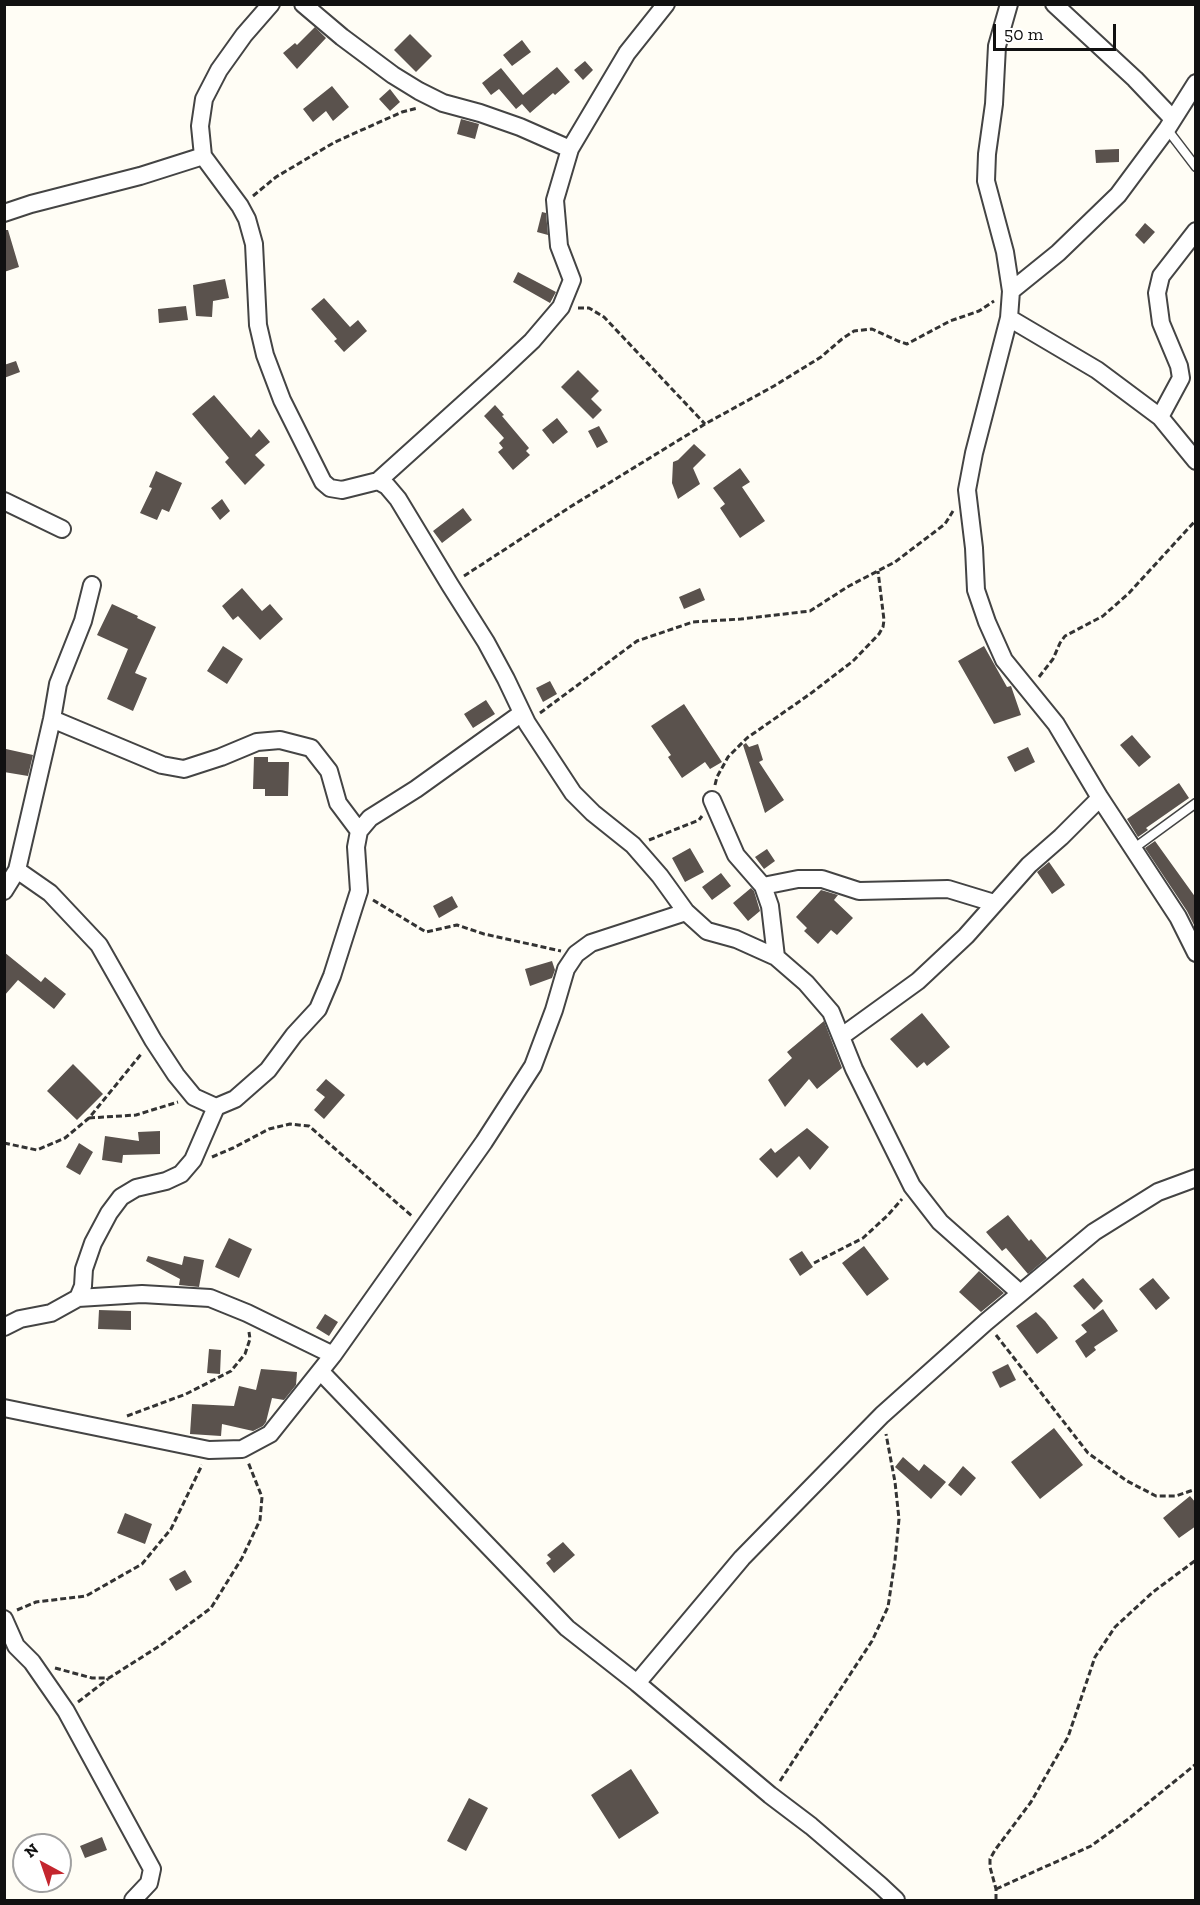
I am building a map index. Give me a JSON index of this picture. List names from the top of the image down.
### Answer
{
  "scale_bar": "50 m",
  "north": "top left"
}
